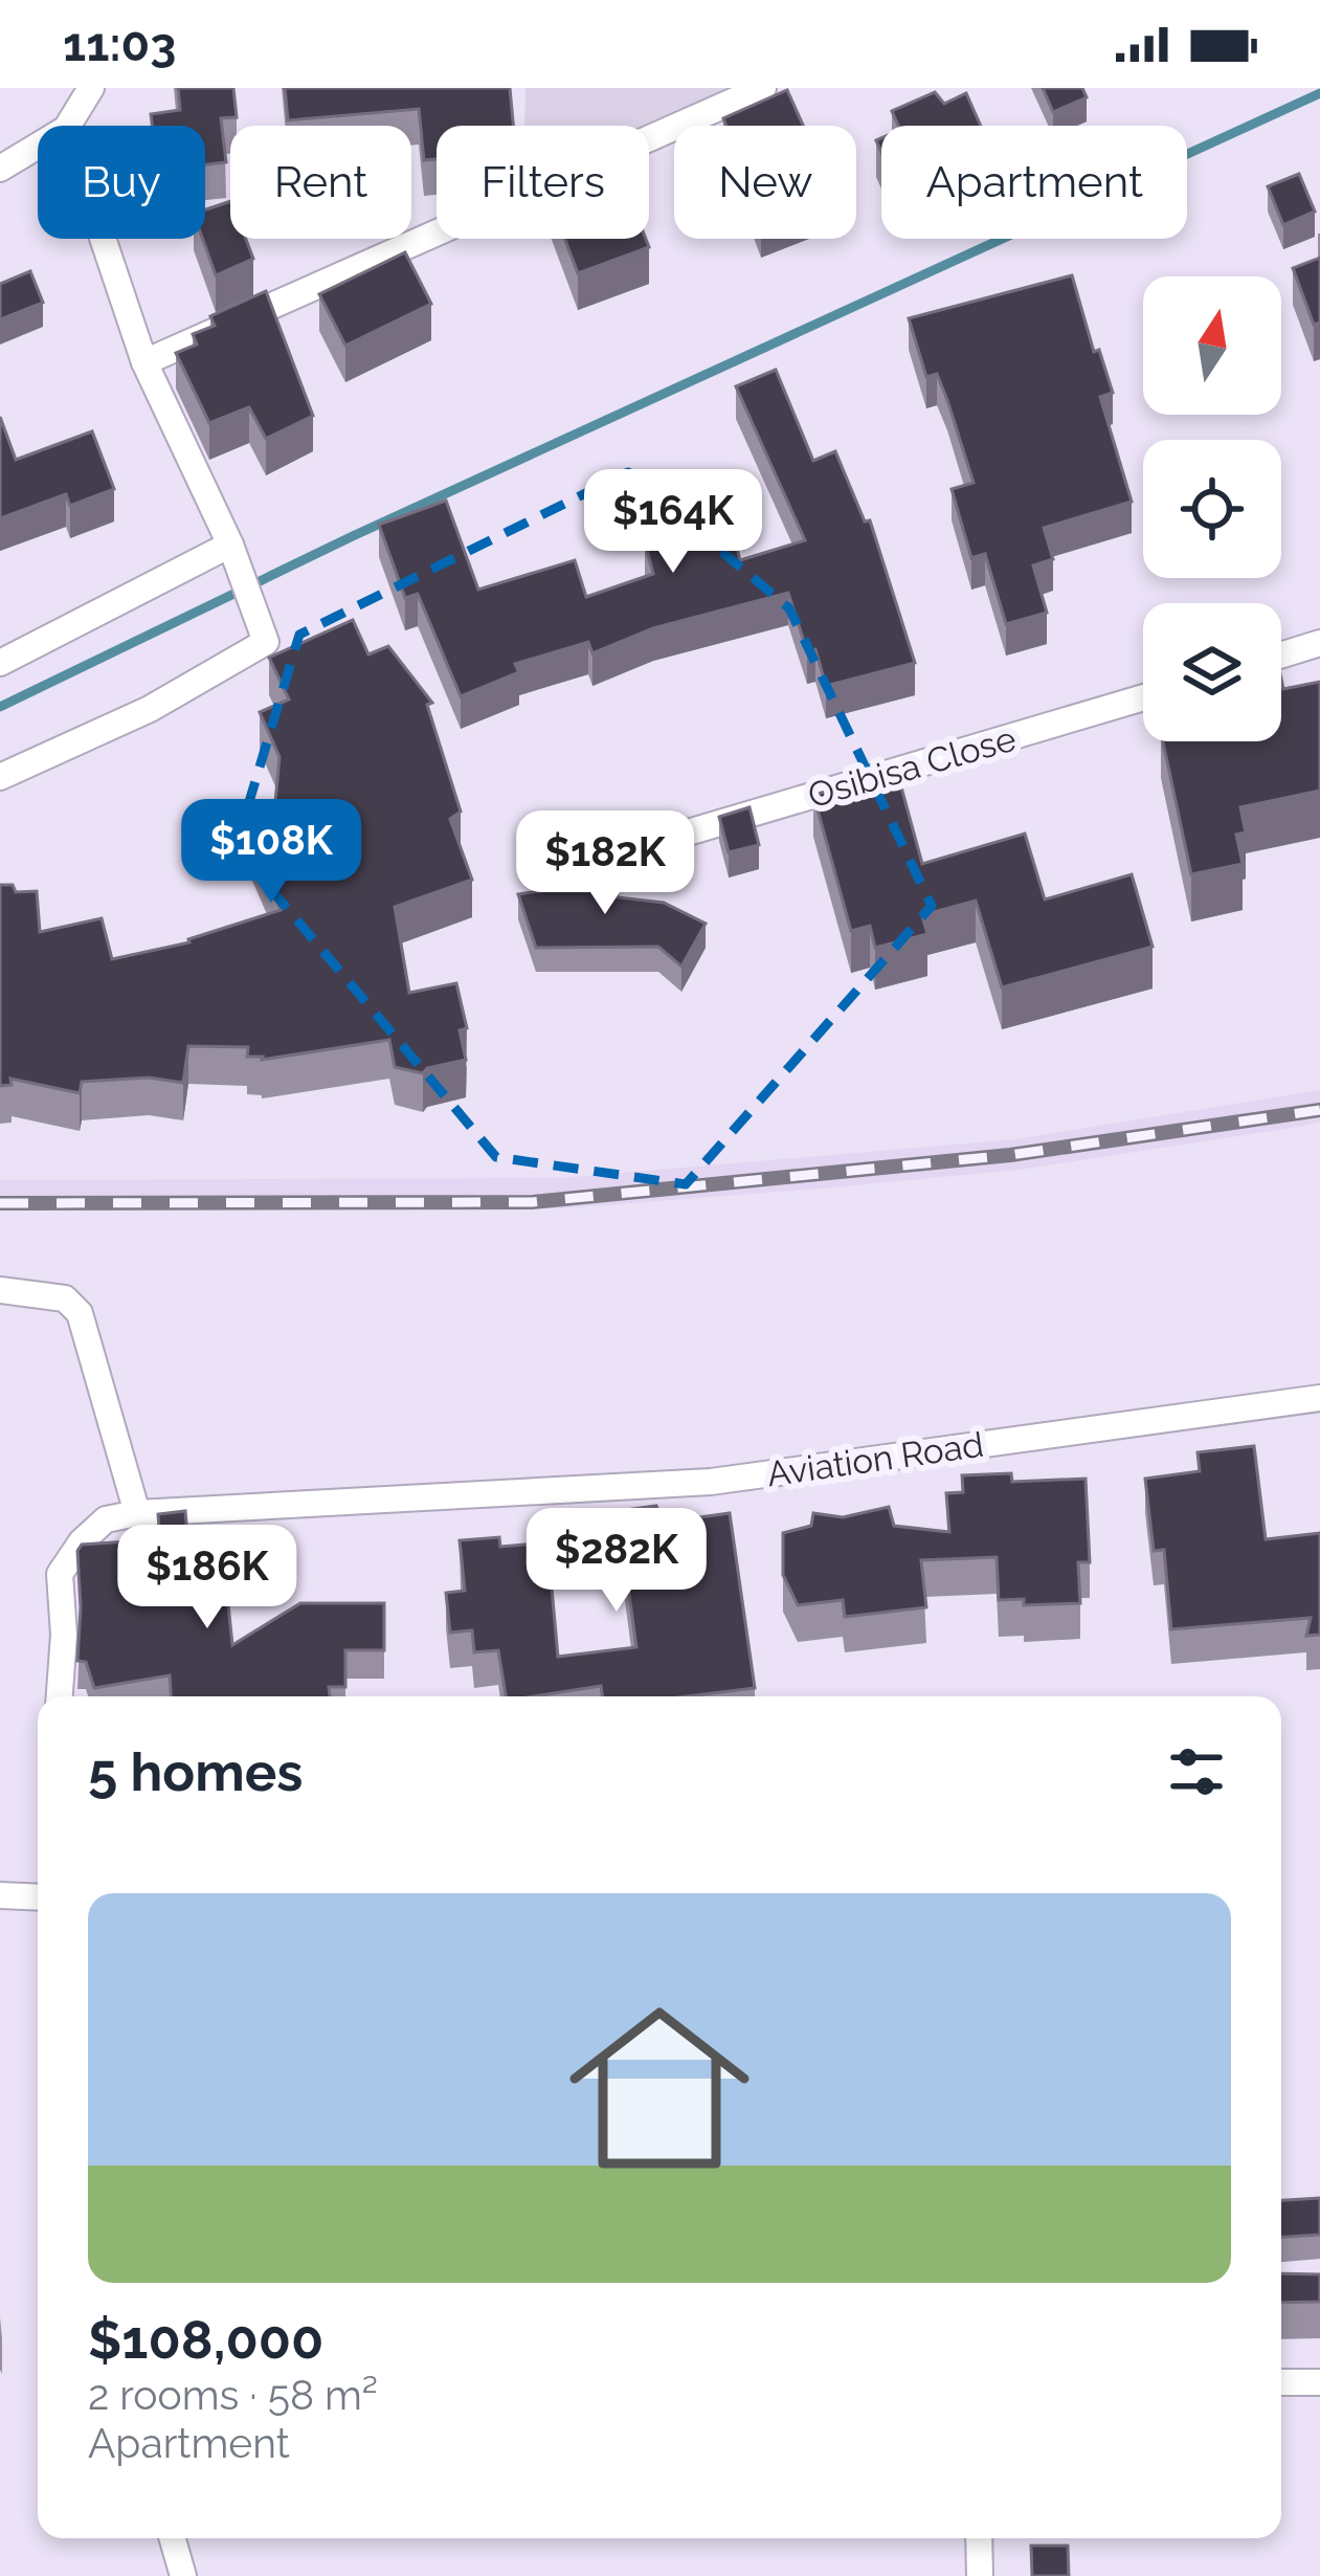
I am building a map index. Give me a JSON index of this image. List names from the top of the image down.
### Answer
{
  "streets": {
    "street": ["Osibisa Close", "Aviation Road"]
  },
  "north": "top",
  "page": {
    "status": "11:03",
    "chip": [
      "Buy",
      "Rent",
      "Filters",
      "New",
      "Apartment"
    ],
    "price": [
      "$164K",
      "$108K",
      "$182K",
      "$282K",
      "$186K"
    ],
    "heading": "5 homes",
    "list": [
      {
        "name": "$108,000",
        "note": "2 rooms · 58 m² · Apartment"
      }
    ]
  }
}
